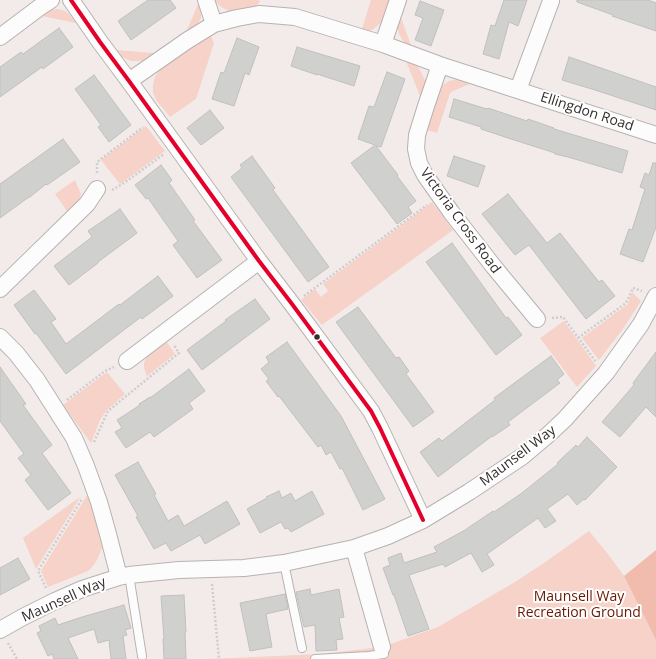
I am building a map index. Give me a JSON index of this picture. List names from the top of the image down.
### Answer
{
  "streets": {
    "street": ["Ellingdon Road", "Victoria Cross Road", "Maunsell Way"]
  },
  "crossings": [
    ["Ellingdon Road", "Victoria Cross Road"]
  ],
  "parks": ["Maunsell Way Recreation Ground"]
}
